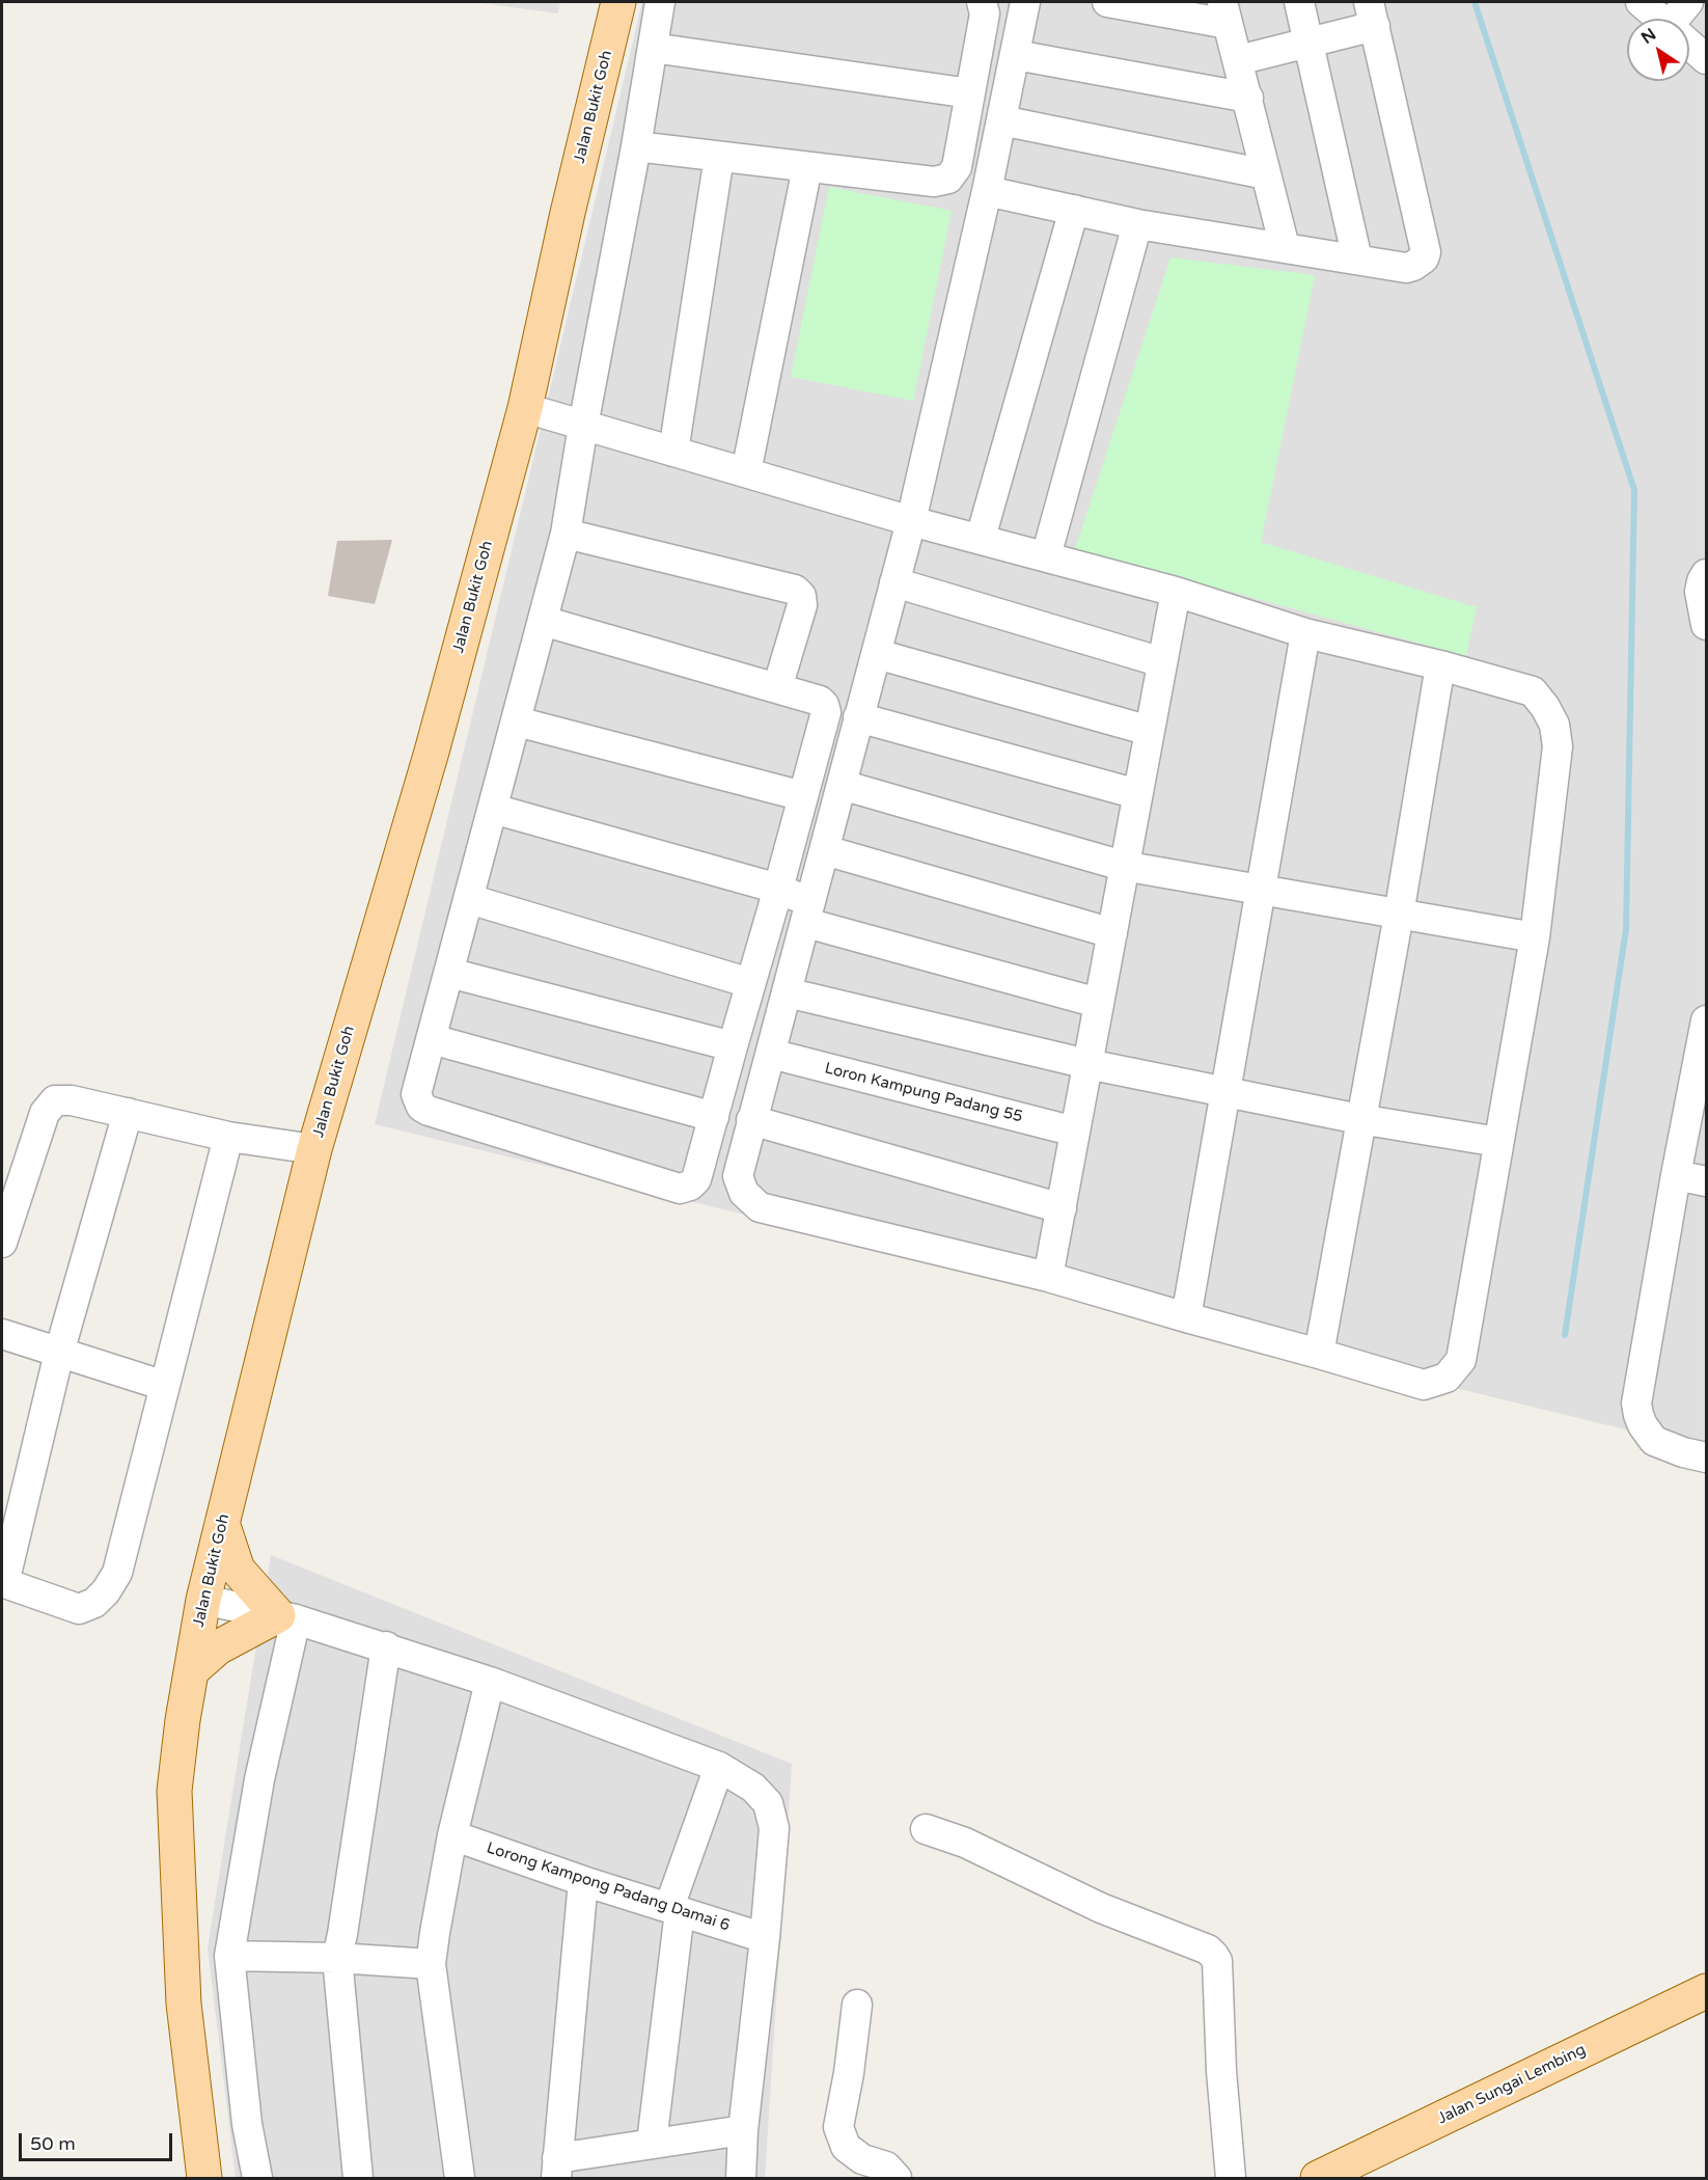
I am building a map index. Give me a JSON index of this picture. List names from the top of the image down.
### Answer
{
  "streets": {
    "main road": ["Jalan Bukit Goh", "Jalan Sungai Lembing"],
    "street": ["Loron Kampung Padang 55", "Lorong Kampong Padang Damai 6"]
  },
  "scale_bar": "50 m",
  "north": "top left"
}
